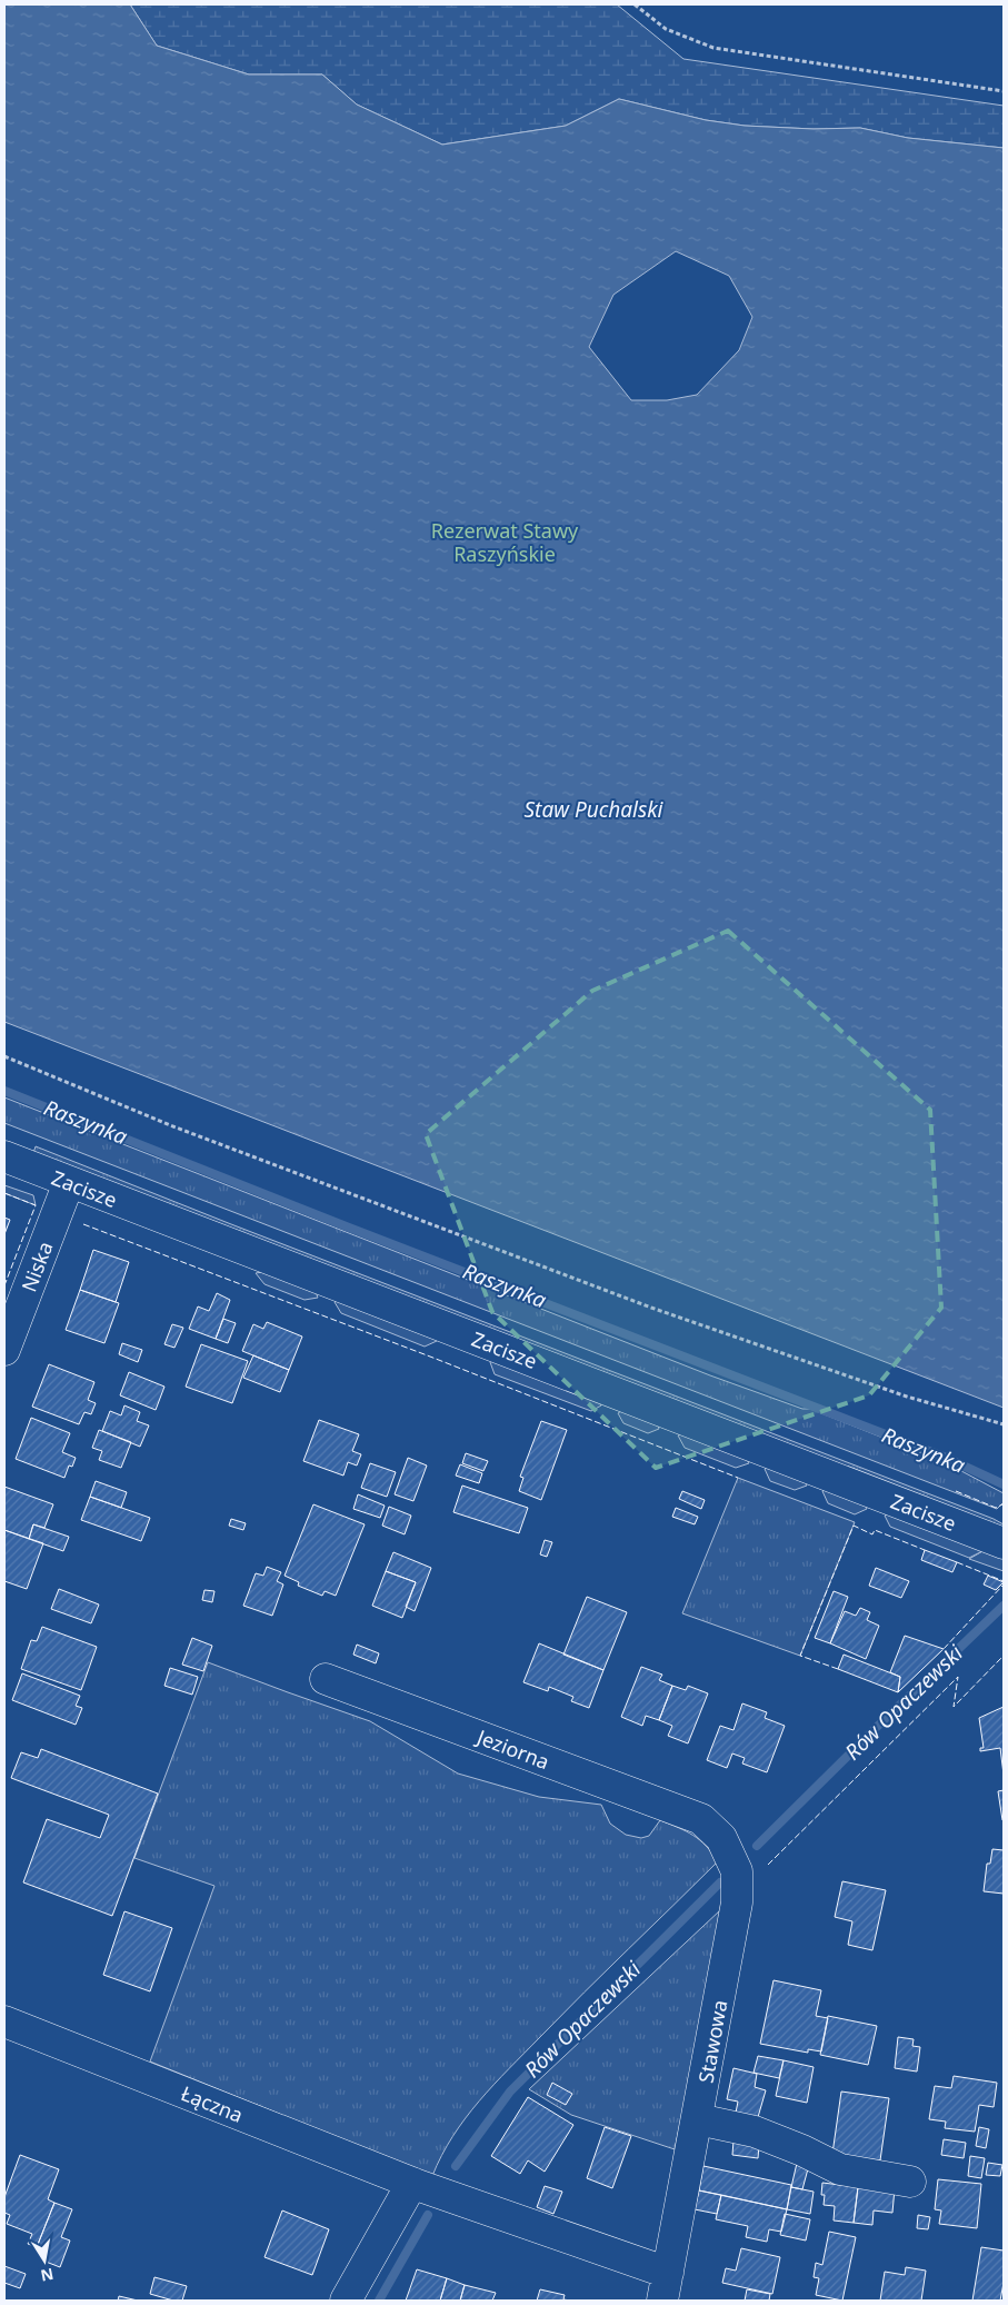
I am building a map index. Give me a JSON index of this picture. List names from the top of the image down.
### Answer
{
  "streets": {
    "street": [
      "Zacisze",
      "Niska",
      "Jeziorna",
      "Stawowa",
      "Łączna"
    ]
  },
  "crossings": [
    ["Zacisze", "Niska"],
    ["Jeziorna", "Stawowa"],
    ["Stawowa", "Łączna"]
  ],
  "water": ["Staw Puchalski", "Raszynka", "Rów Opaczewski"],
  "parks": ["Rezerwat Stawy Raszyńskie"],
  "north": "bottom"
}
